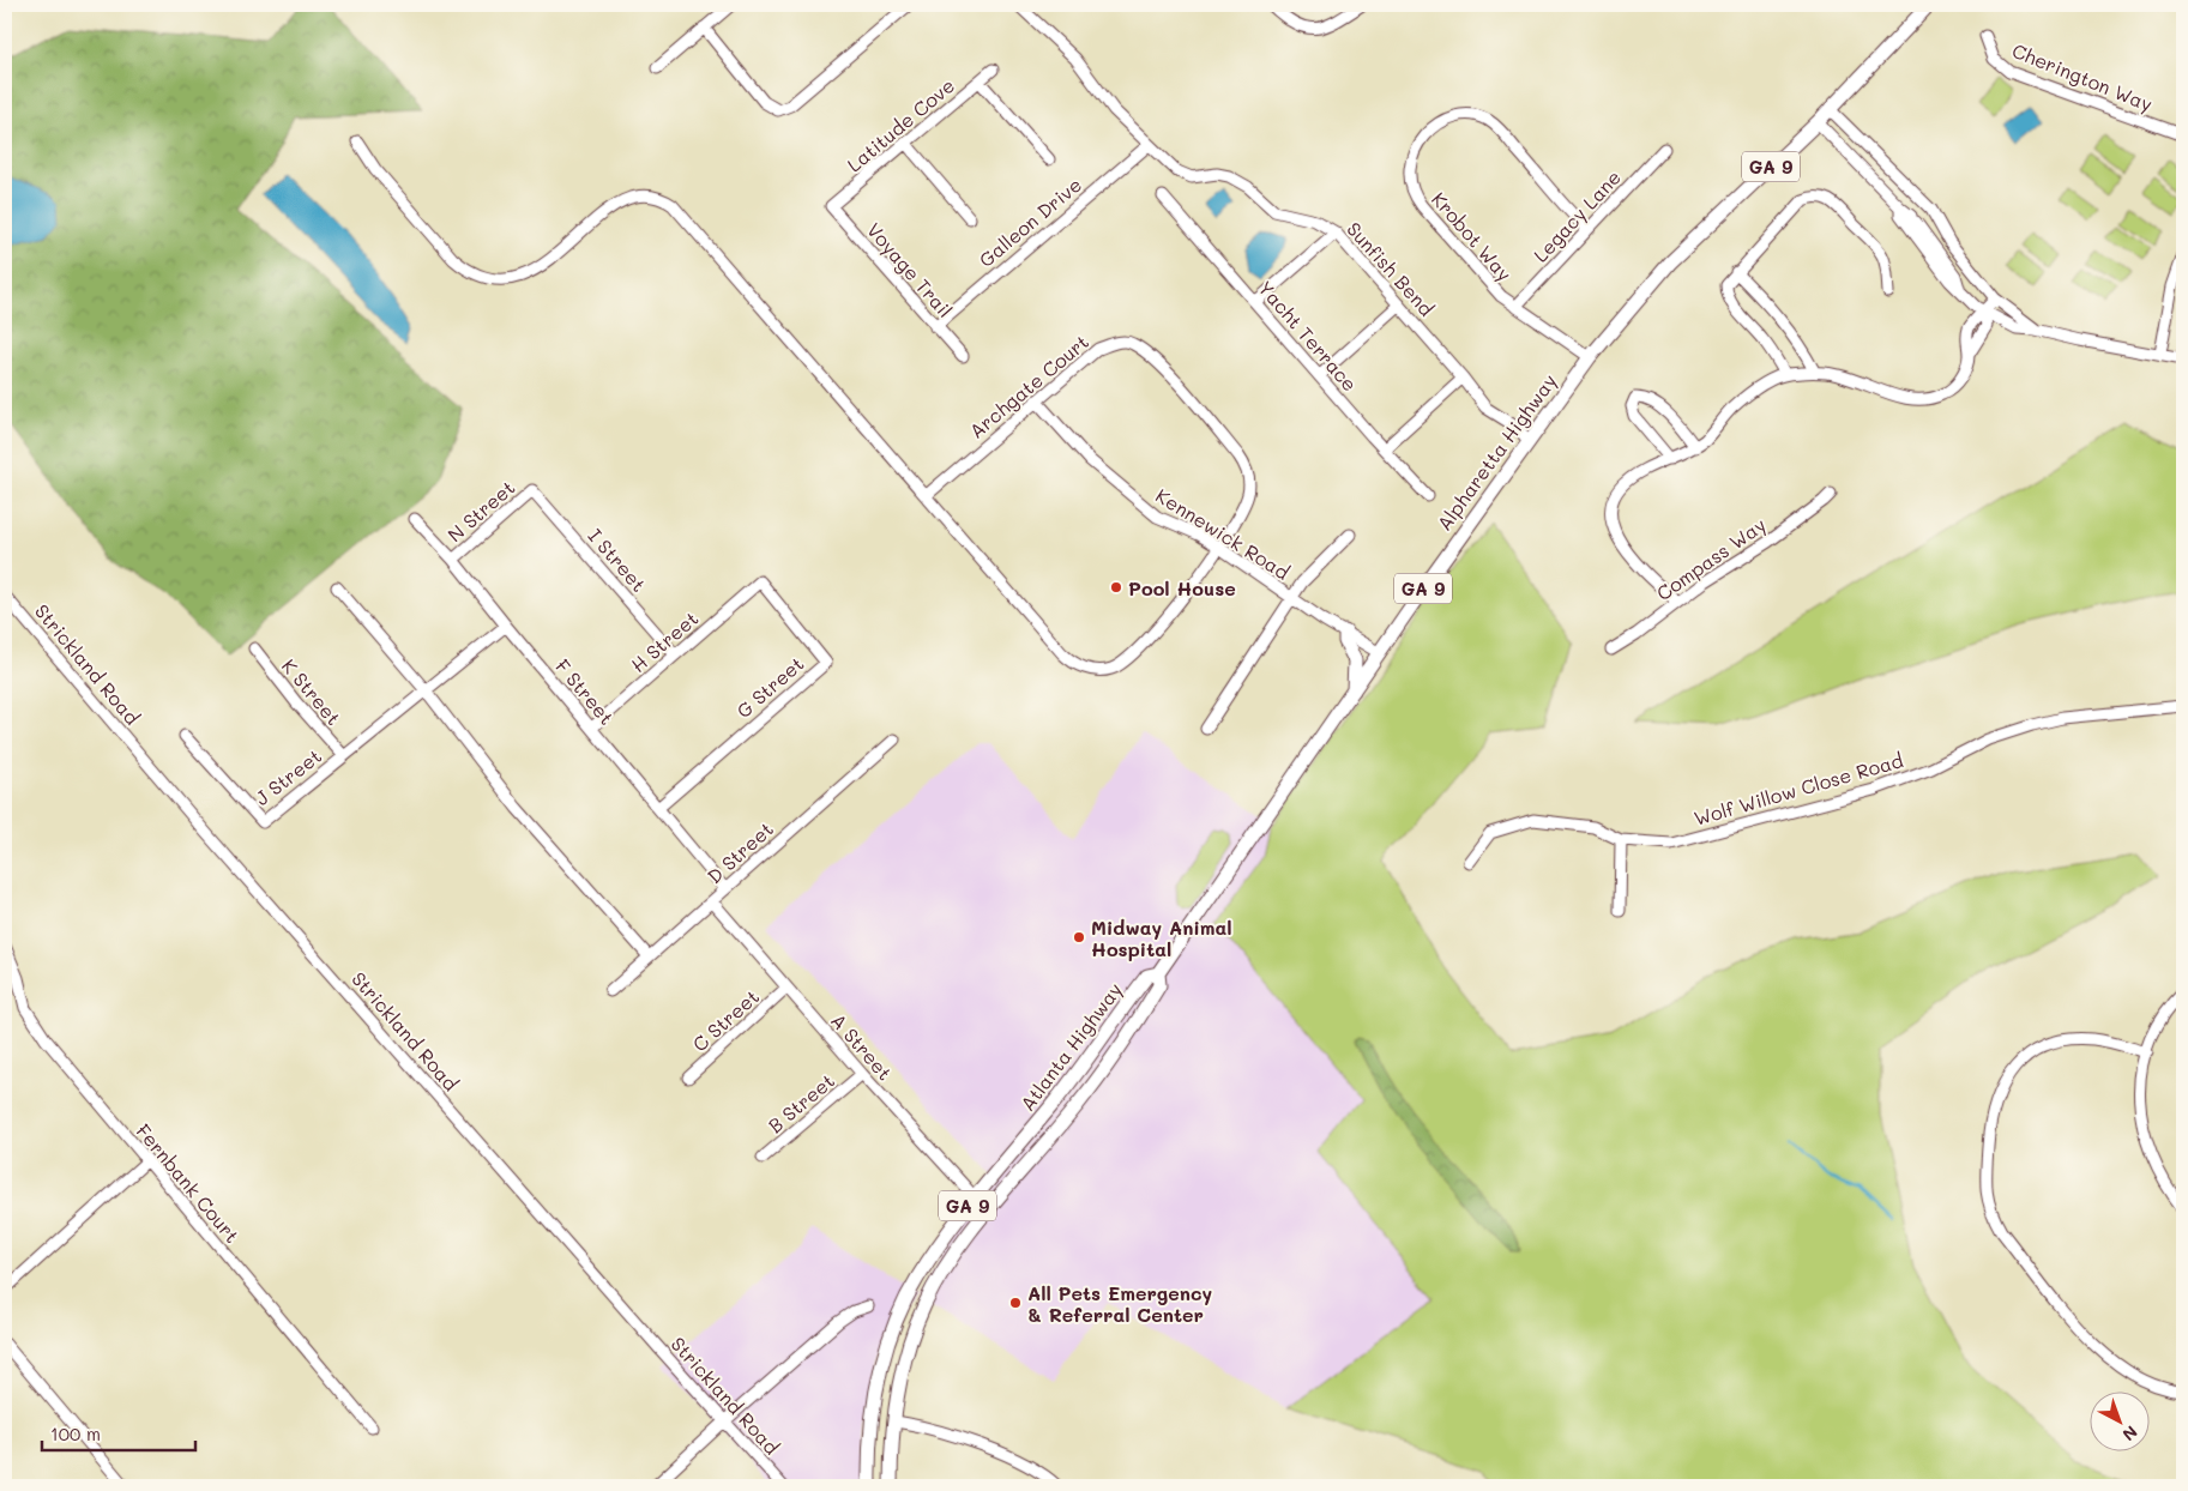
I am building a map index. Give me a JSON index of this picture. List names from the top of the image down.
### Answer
{
  "streets": {
    "main road": ["GA 9", "Alpharetta Highway", "Atlanta Highway"],
    "street": [
      "Cherington Way",
      "Latitude Cove",
      "Legacy Lane",
      "Galleon Drive",
      "Krobot Way",
      "Sunfish Bend",
      "Voyage Trail",
      "Yacht Terrace",
      "Archgate Court",
      "N Street",
      "Kennewick Road",
      "Compass Way",
      "I Street",
      "H Street",
      "Strickland Road",
      "G Street",
      "K Street",
      "F Street",
      "J Street",
      "Wolf Willow Close Road",
      "D Street",
      "C Street",
      "A Street",
      "B Street",
      "Fernbank Court"
    ]
  },
  "crossings": [
    ["Latitude Cove", "Voyage Trail"],
    ["Legacy Lane", "Krobot Way"],
    ["Galleon Drive", "Sunfish Bend"],
    ["Galleon Drive", "Voyage Trail"],
    ["Krobot Way", "Alpharetta Highway"],
    ["Sunfish Bend", "Alpharetta Highway"],
    ["Archgate Court", "Kennewick Road"],
    ["Alpharetta Highway", "Kennewick Road"],
    ["Alpharetta Highway", "Atlanta Highway"],
    ["N Street", "I Street"],
    ["N Street", "F Street"],
    ["I Street", "H Street"],
    ["H Street", "G Street"],
    ["H Street", "F Street"],
    ["G Street", "F Street"],
    ["K Street", "J Street"],
    ["F Street", "D Street"],
    ["D Street", "A Street"],
    ["C Street", "A Street"],
    ["A Street", "Atlanta Highway"],
    ["A Street", "B Street"]
  ],
  "places": ["Pool House", "Midway Animal Hospital", "All Pets Emergency & Referral Center"],
  "scale_bar": "100 m",
  "north": "bottom right"
}
